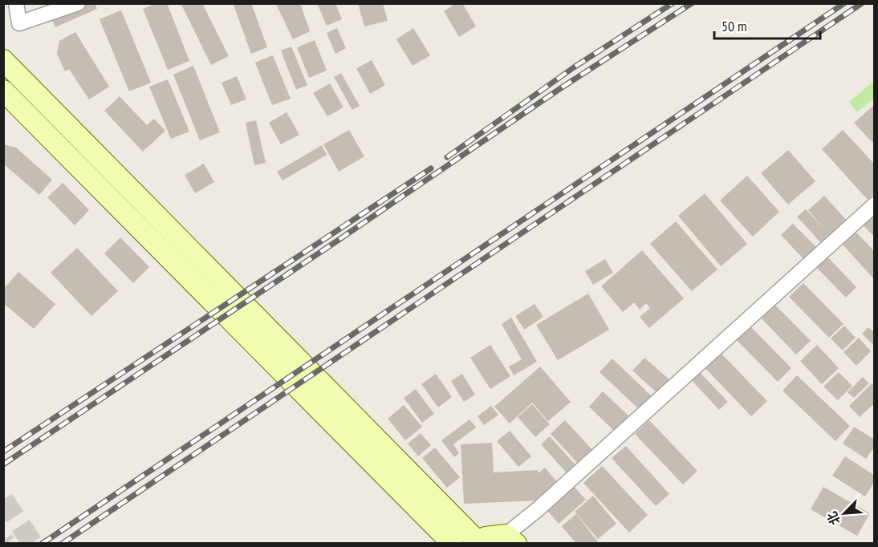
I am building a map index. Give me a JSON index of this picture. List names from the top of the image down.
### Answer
{
  "scale_bar": "50 m",
  "north": "bottom left"
}
